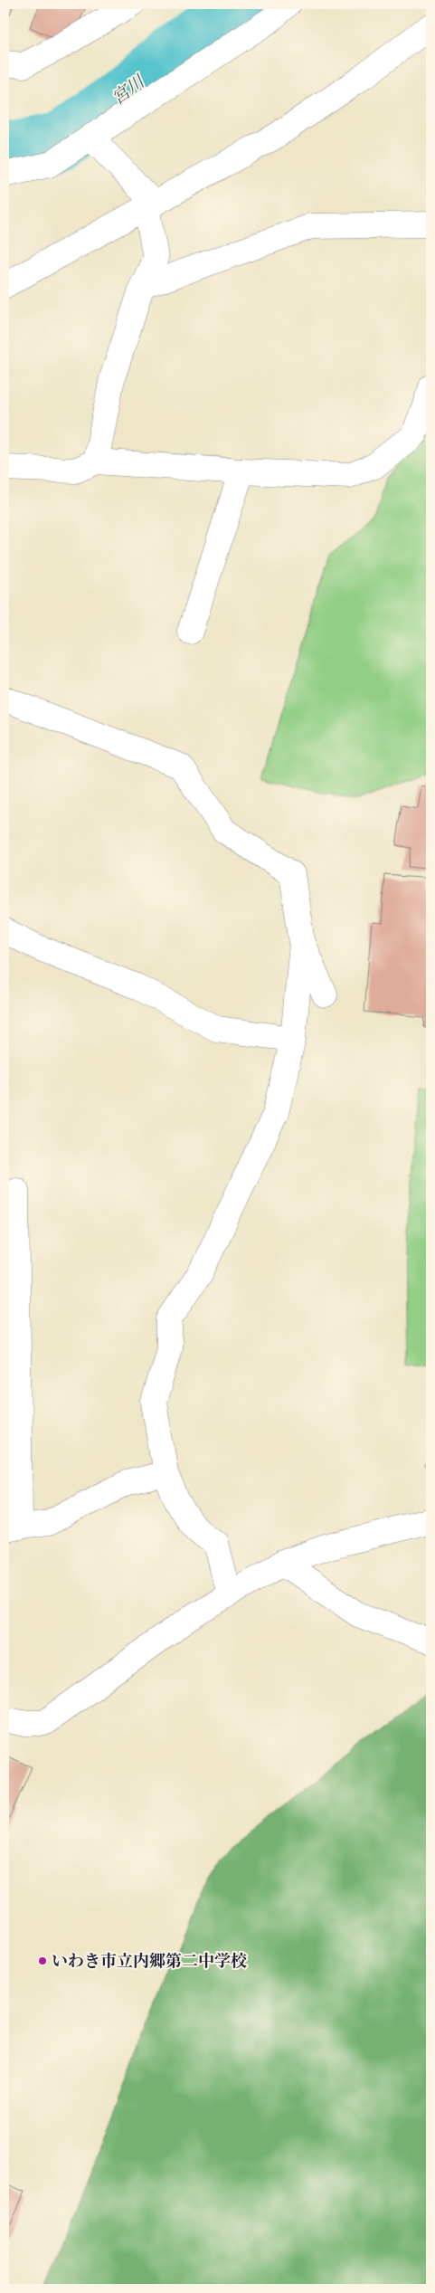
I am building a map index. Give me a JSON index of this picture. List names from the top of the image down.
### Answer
{
  "water": ["宮川"],
  "places": ["いわき市立内郷第二中学校"]
}
